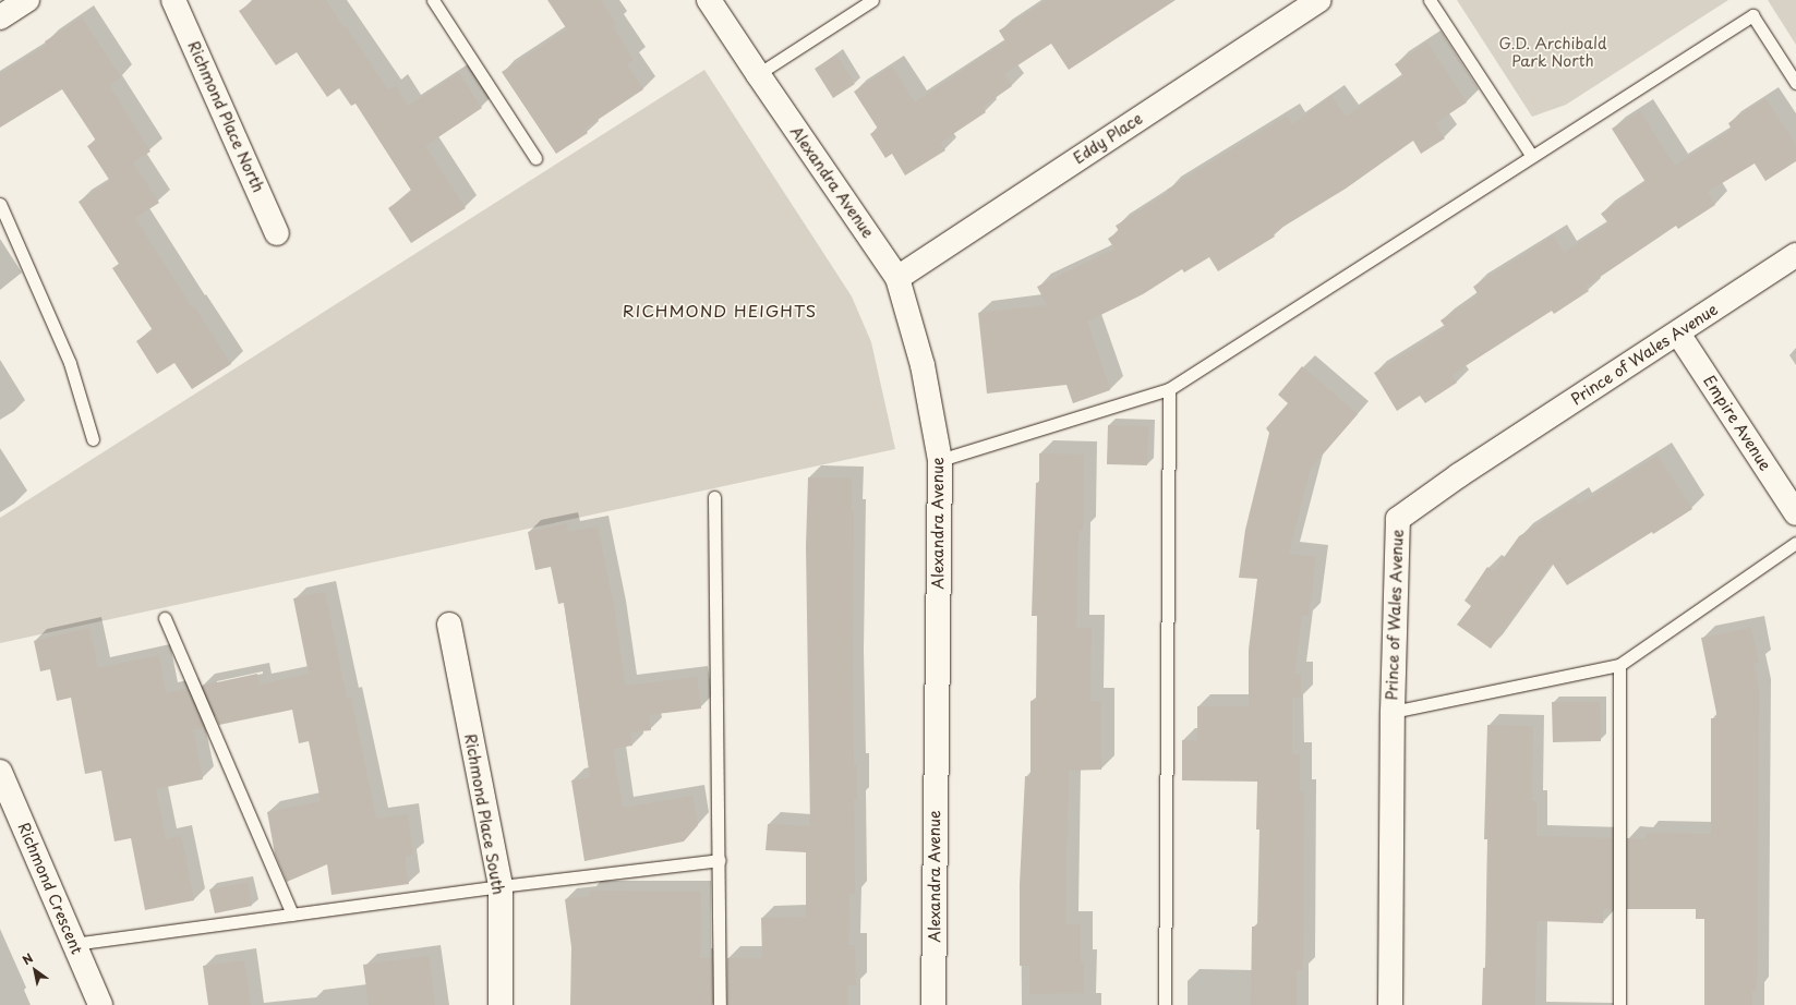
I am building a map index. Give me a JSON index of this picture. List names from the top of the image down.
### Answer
{
  "streets": {
    "street": [
      "Richmond Place North",
      "Eddy Place",
      "Alexandra Avenue",
      "Prince of Wales Avenue",
      "Empire Avenue",
      "Richmond Place South",
      "Richmond Crescent"
    ]
  },
  "crossings": [
    ["Eddy Place", "Alexandra Avenue"],
    ["Prince of Wales Avenue", "Empire Avenue"]
  ],
  "districts": ["RICHMOND HEIGHTS"],
  "parks": ["G.D. Archibald Park North"],
  "north": "top left"
}
